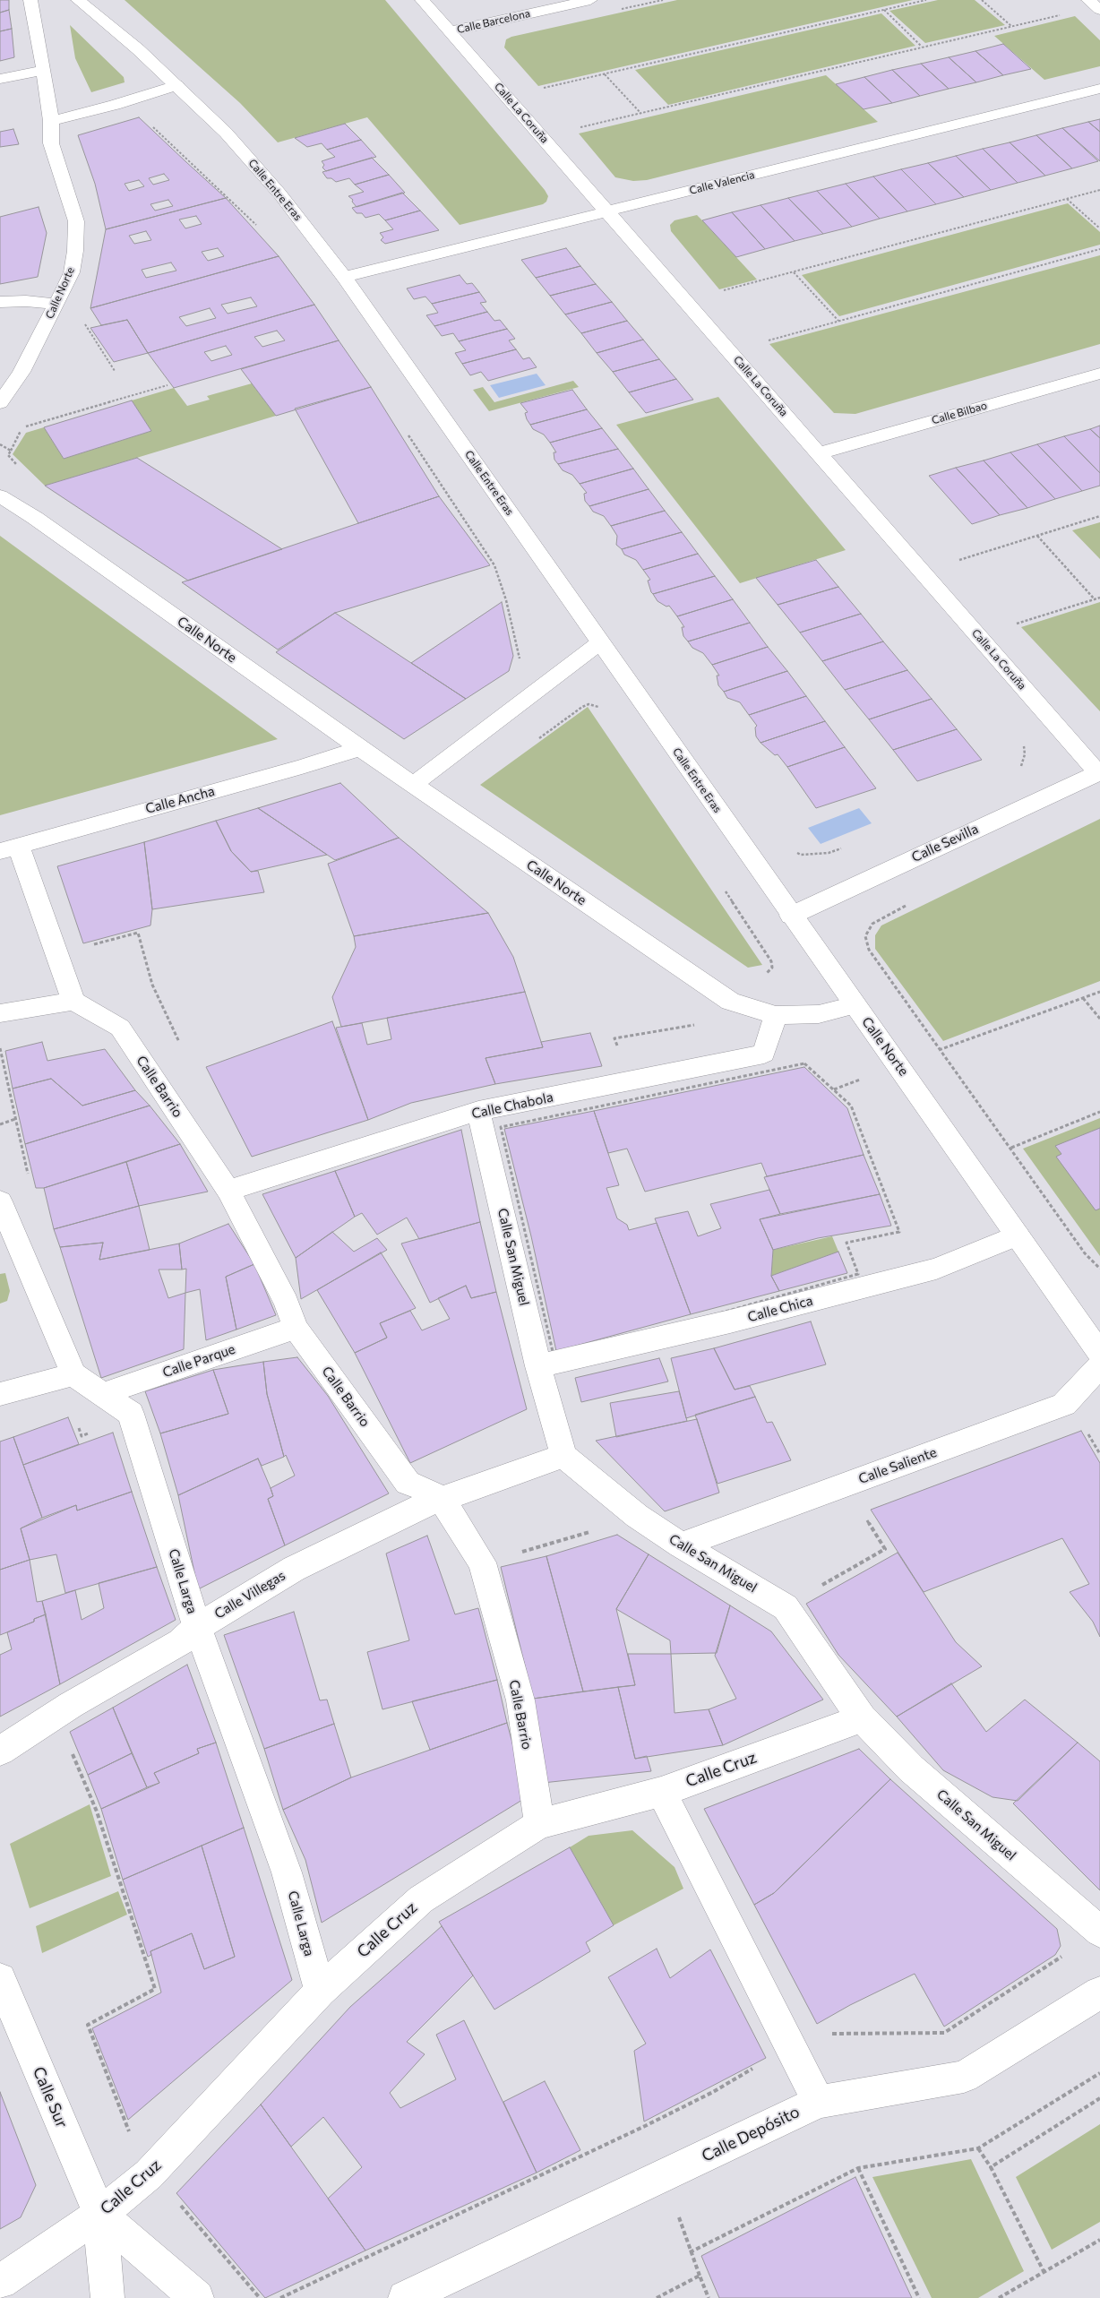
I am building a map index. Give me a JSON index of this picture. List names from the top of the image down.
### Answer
{
  "streets": {
    "street": [
      "Calle Barcelona",
      "Calle La Coruña",
      "Calle Valencia",
      "Calle Entre Eras",
      "Calle Norte",
      "Calle Bilbao",
      "Calle Ancha",
      "Calle Sevilla",
      "Calle Barrio",
      "Calle Chabola",
      "Calle San Miguel",
      "Calle Chica",
      "Calle Parque",
      "Calle Saliente",
      "Calle Larga",
      "Calle Villegas",
      "Calle Cruz",
      "Calle Sur",
      "Calle Depósito"
    ]
  },
  "crossings": [
    ["Calle Barcelona", "Calle La Coruña"],
    ["Calle La Coruña", "Calle Valencia"],
    ["Calle La Coruña", "Calle Bilbao"],
    ["Calle La Coruña", "Calle Sevilla"],
    ["Calle Valencia", "Calle Entre Eras"],
    ["Calle Entre Eras", "Calle Norte"],
    ["Calle Entre Eras", "Calle Sevilla"],
    ["Calle Norte", "Calle Ancha"],
    ["Calle Norte", "Calle Chabola"],
    ["Calle Norte", "Calle Chica"],
    ["Calle Barrio", "Calle Chabola"],
    ["Calle Barrio", "Calle Parque"],
    ["Calle Barrio", "Calle Villegas"],
    ["Calle Barrio", "Calle Cruz"],
    ["Calle Chabola", "Calle San Miguel"],
    ["Calle San Miguel", "Calle Chica"],
    ["Calle San Miguel", "Calle Saliente"],
    ["Calle San Miguel", "Calle Villegas"],
    ["Calle San Miguel", "Calle Cruz"],
    ["Calle Parque", "Calle Larga"],
    ["Calle Larga", "Calle Villegas"],
    ["Calle Larga", "Calle Cruz"],
    ["Calle Cruz", "Calle Sur"]
  ]
}
